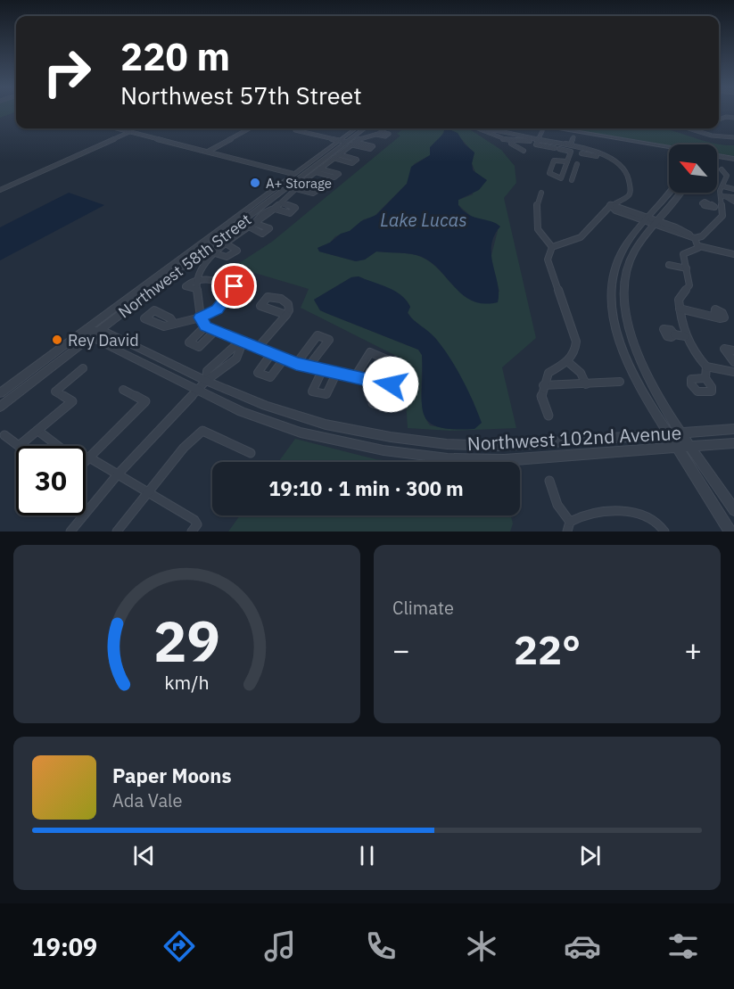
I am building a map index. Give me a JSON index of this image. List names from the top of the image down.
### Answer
{
  "streets": {
    "street": ["Northwest 58th Street", "Northwest 102nd Avenue"]
  },
  "crossings": [
    ["Northwest 58th Street", "Northwest 102nd Avenue"]
  ],
  "water": ["Lake Lucas"],
  "places": ["A+ Storage", "Rey David"],
  "north": "top left",
  "page": {
    "turn": ["220 m", "Northwest 57th Street"],
    "limit": "30",
    "trip": "19:10 · 1 min · 300 m",
    "tile": "Climate",
    "heat": ["−", "22°", "+"],
    "song": ["Paper Moons", "Ada Vale"],
    "tabs": "19:09",
    "gauge": ["29", "km/h"]
  }
}
